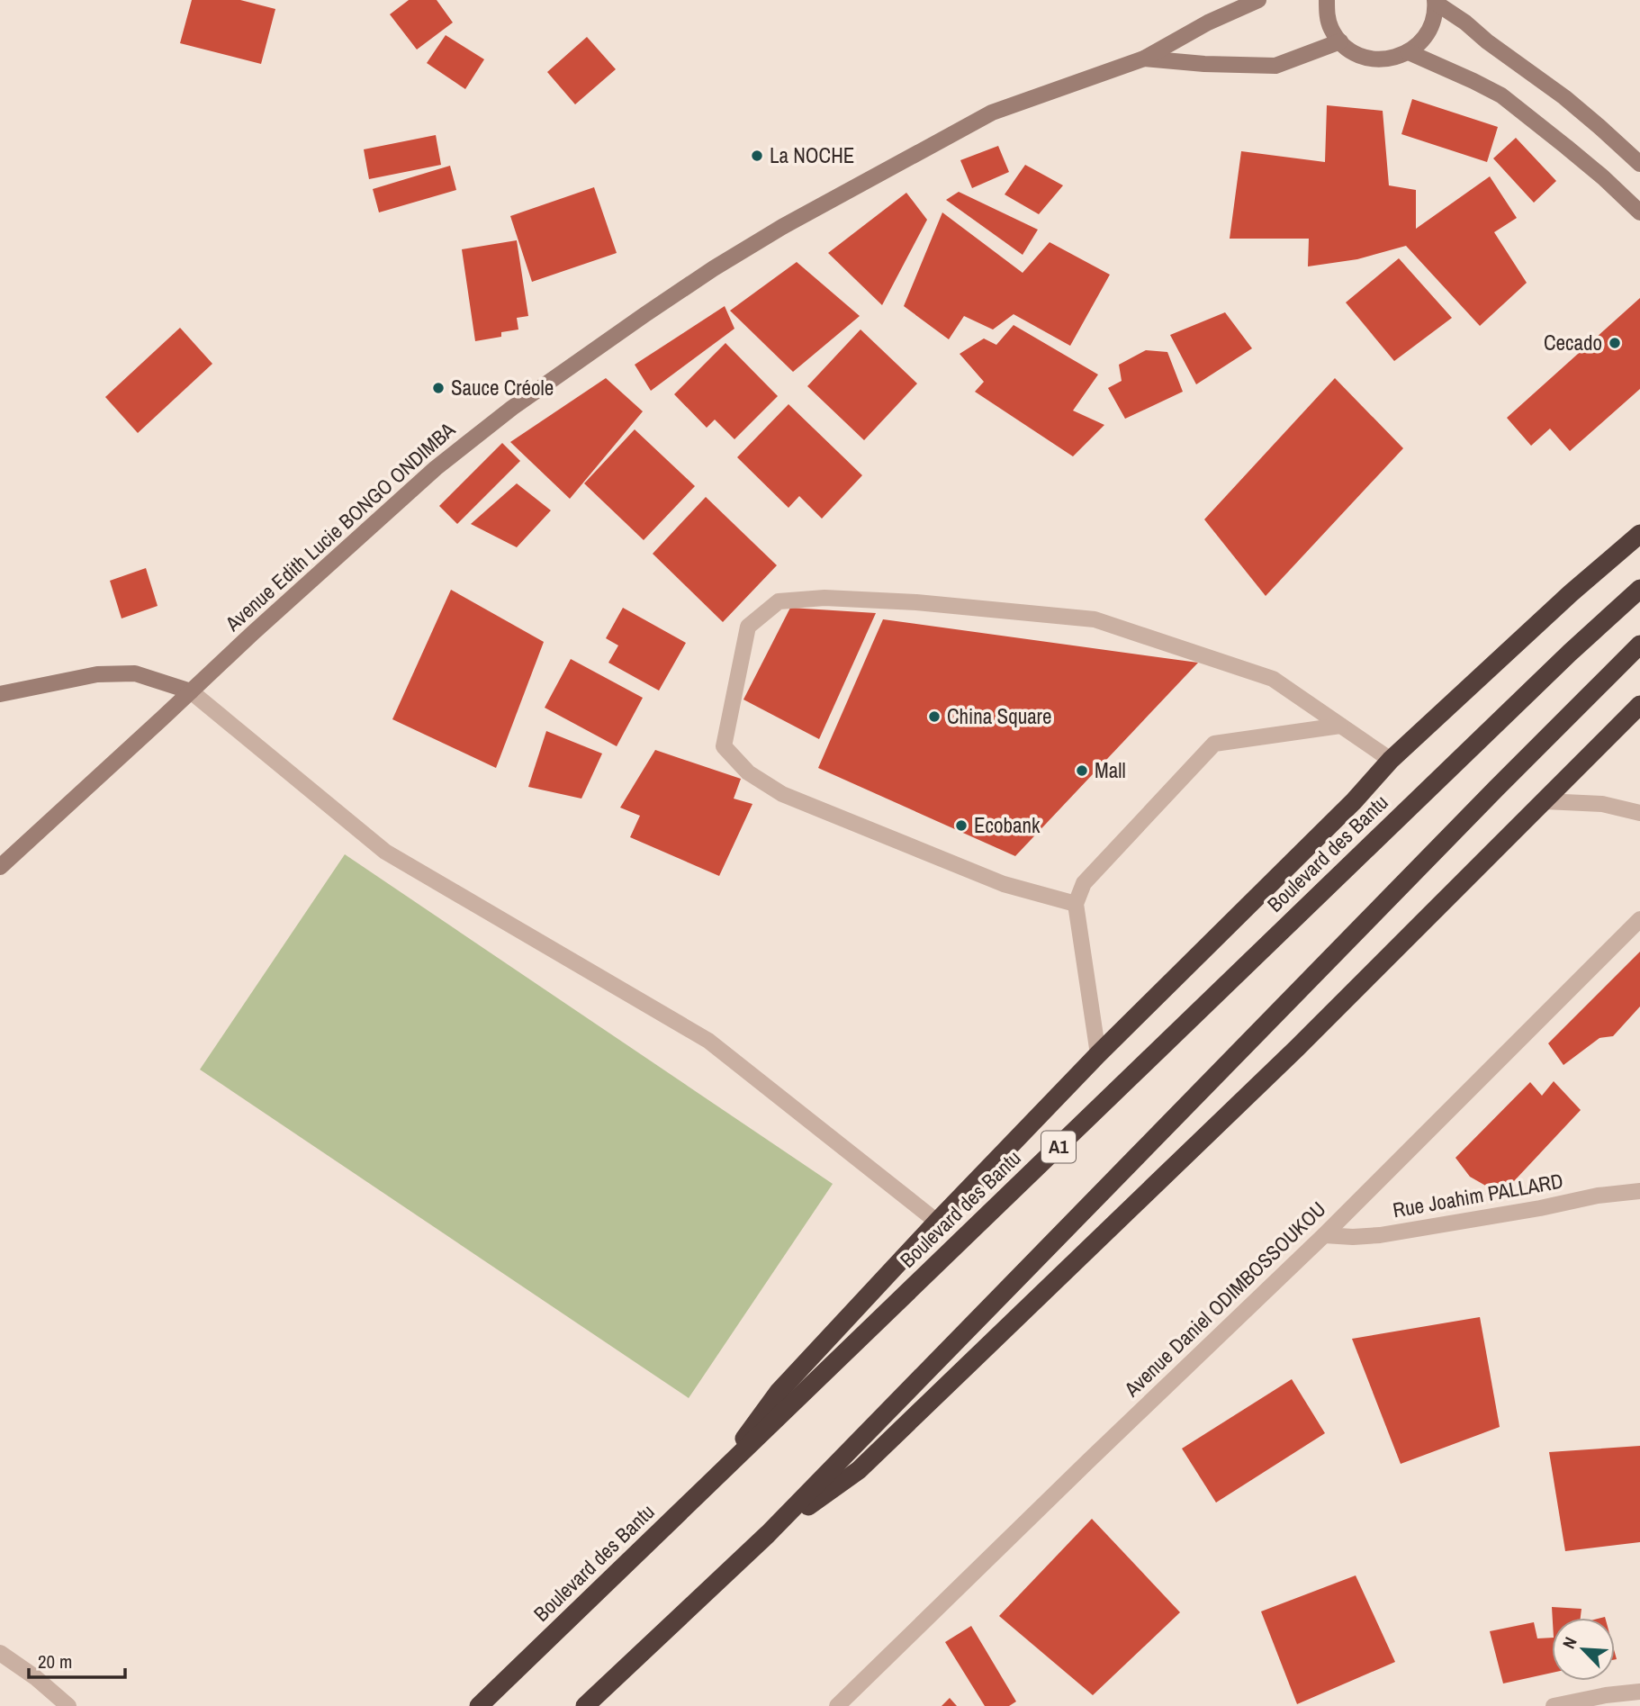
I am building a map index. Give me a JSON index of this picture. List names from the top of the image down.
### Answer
{
  "streets": {
    "highway": ["Boulevard des Bantu", "A1"],
    "main road": ["Avenue Edith Lucie BONGO ONDIMBA"],
    "street": ["Rue Joahim PALLARD", "Avenue Daniel ODIMBOSSOUKOU"]
  },
  "crossings": [
    ["Rue Joahim PALLARD", "Avenue Daniel ODIMBOSSOUKOU"]
  ],
  "places": [
    "La NOCHE",
    "Cecado",
    "Sauce Créole",
    "China Square",
    "Mall",
    "Ecobank"
  ],
  "scale_bar": "20 m",
  "north": "top left"
}
